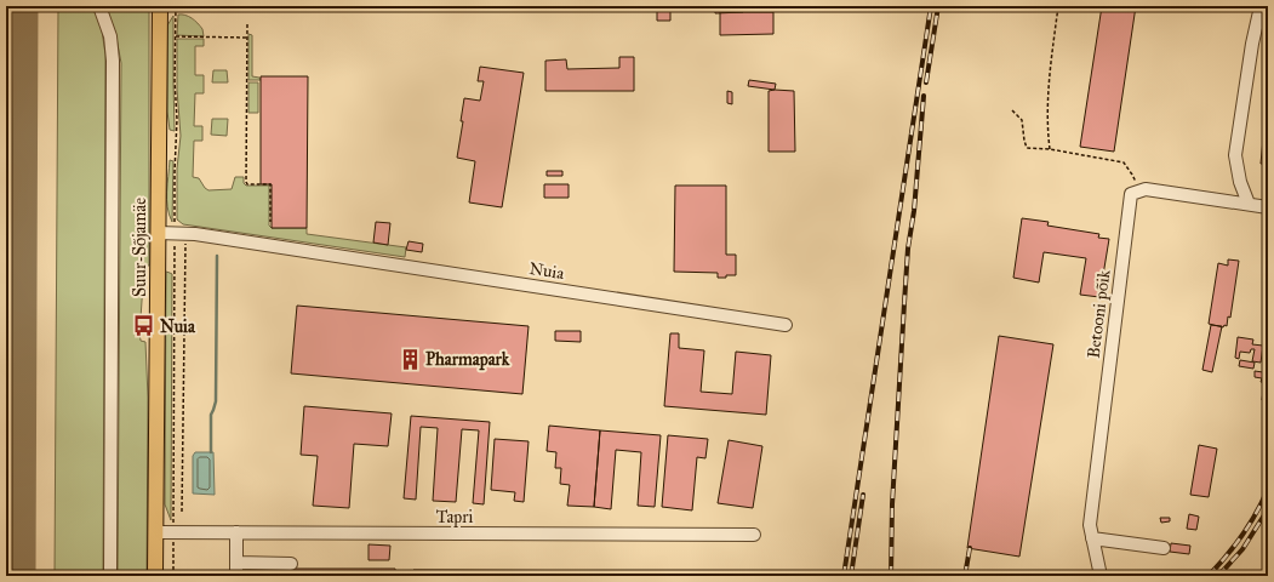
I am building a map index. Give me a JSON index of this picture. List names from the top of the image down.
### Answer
{
  "streets": {
    "main road": ["Suur-Sõjamäe"],
    "street": ["Nuia", "Betooni põik", "Tapri"]
  },
  "crossings": [
    ["Suur-Sõjamäe", "Nuia"],
    ["Suur-Sõjamäe", "Tapri"]
  ],
  "places": {
    "bus stop": ["Nuia"],
    "building": ["Pharmapark"]
  }
}
